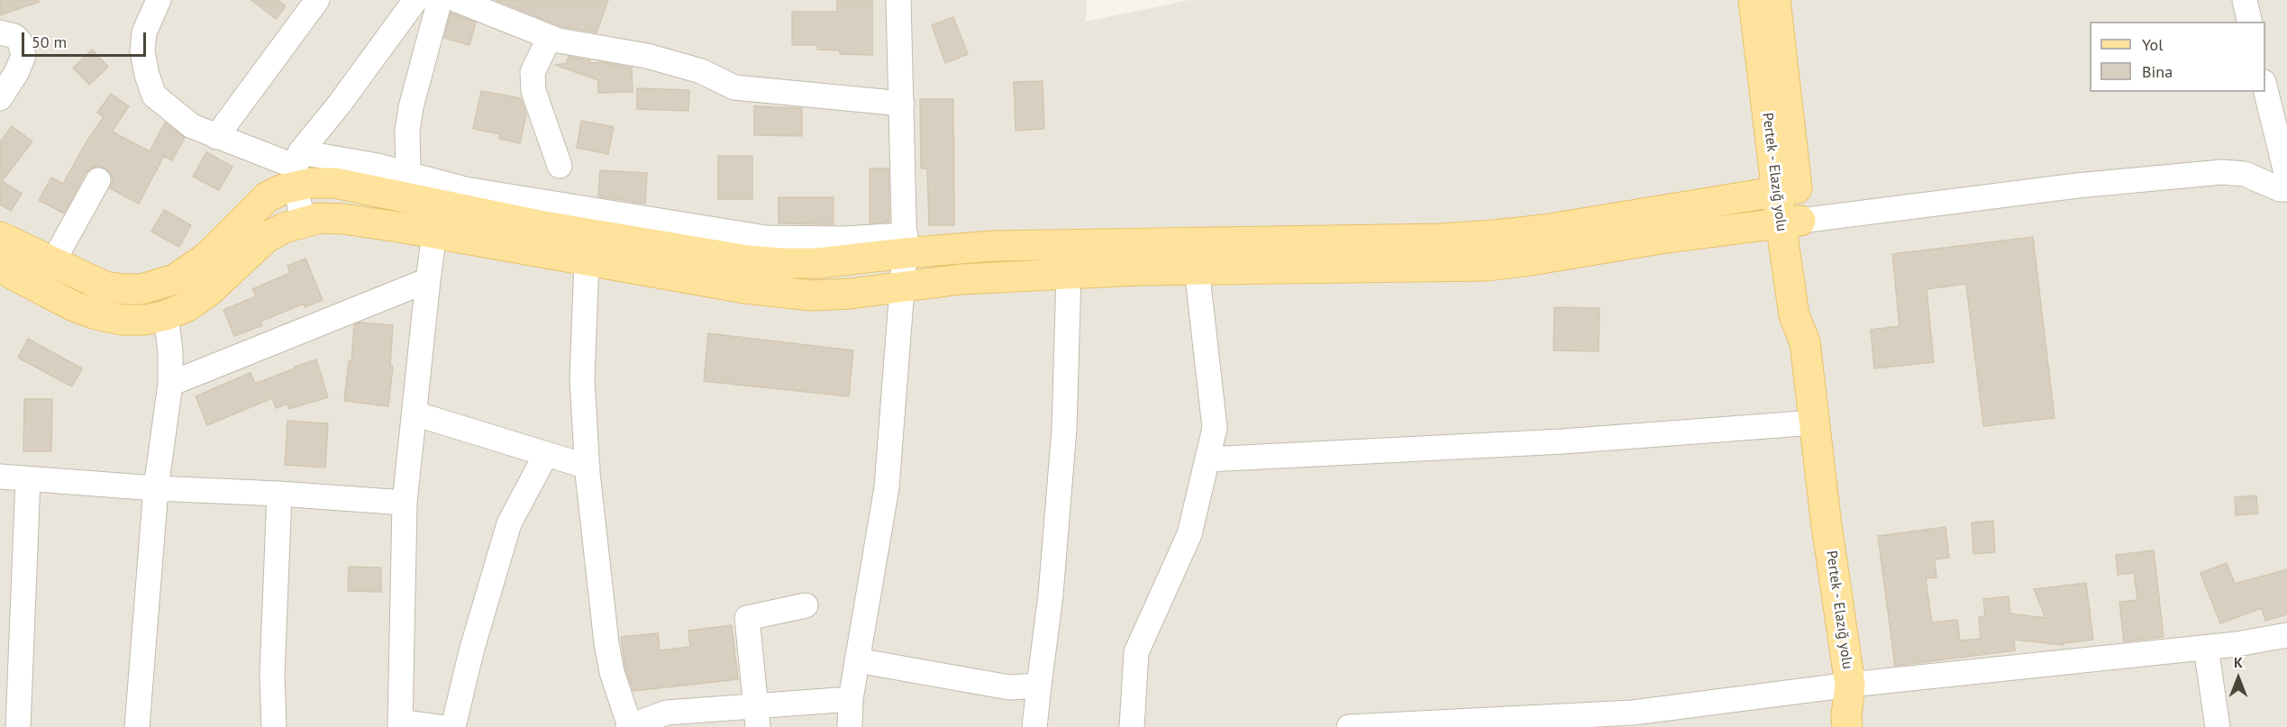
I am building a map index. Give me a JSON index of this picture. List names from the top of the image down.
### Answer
{
  "streets": {
    "main road": ["Pertek - Elazığ yolu"]
  },
  "legend": ["Yol", "Bina"],
  "scale_bar": "50 m",
  "north": "top"
}
